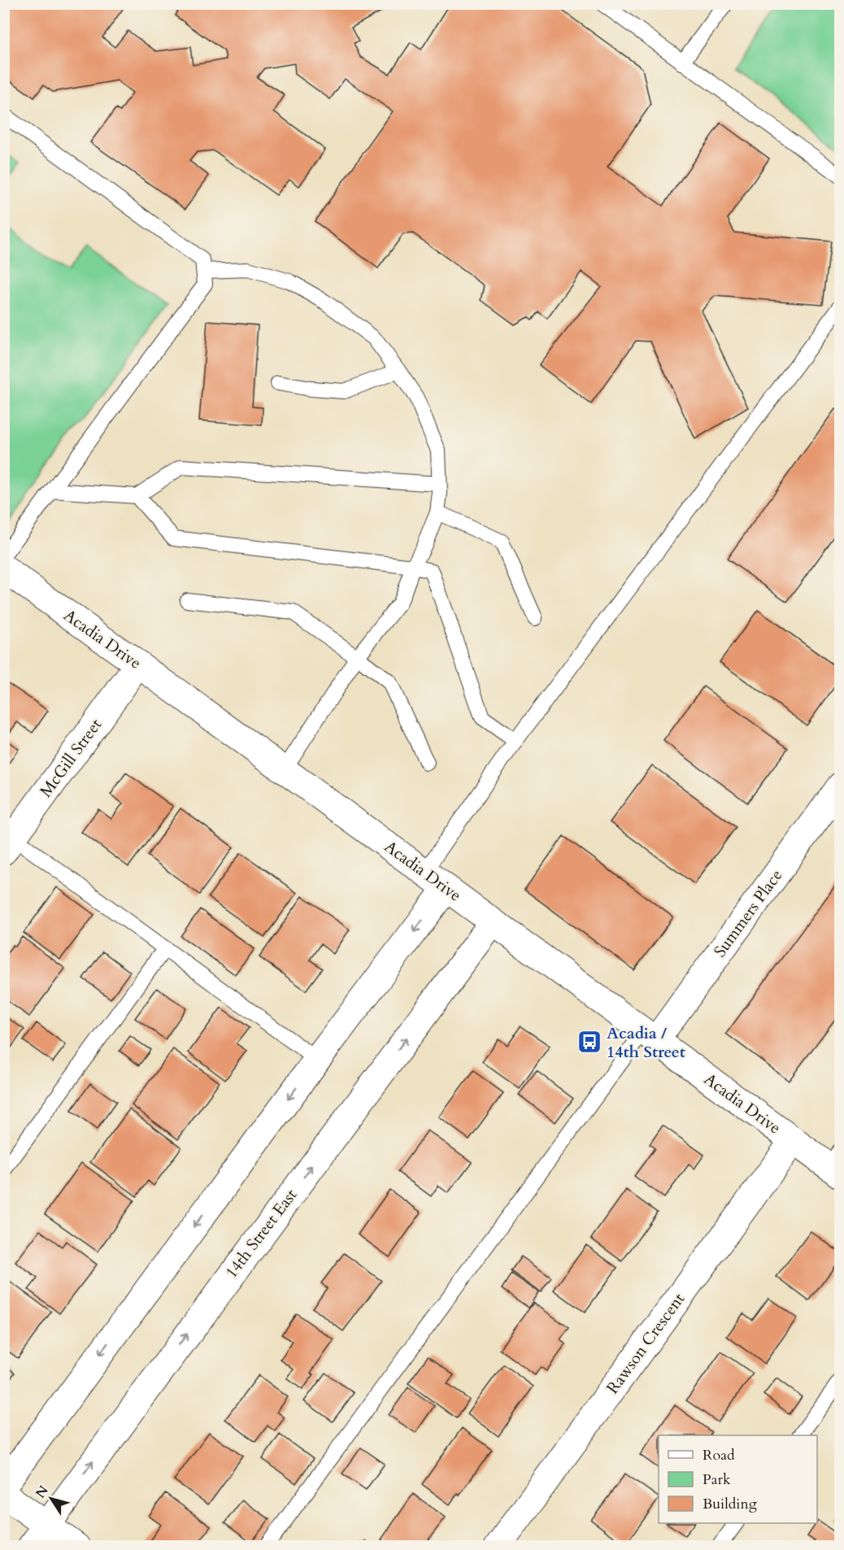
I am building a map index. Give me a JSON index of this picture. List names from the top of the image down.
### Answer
{
  "streets": {
    "street": [
      "Acadia Drive",
      "McGill Street",
      "Summers Place",
      "14th Street East",
      "Rawson Crescent"
    ]
  },
  "crossings": [
    ["Acadia Drive", "McGill Street"],
    ["Acadia Drive", "Summers Place"],
    ["Acadia Drive", "14th Street East"],
    ["Acadia Drive", "Rawson Crescent"]
  ],
  "places": {
    "bus stop": ["Acadia / 14th Street"]
  },
  "legend": ["Road", "Park", "Building"],
  "north": "top left"
}
